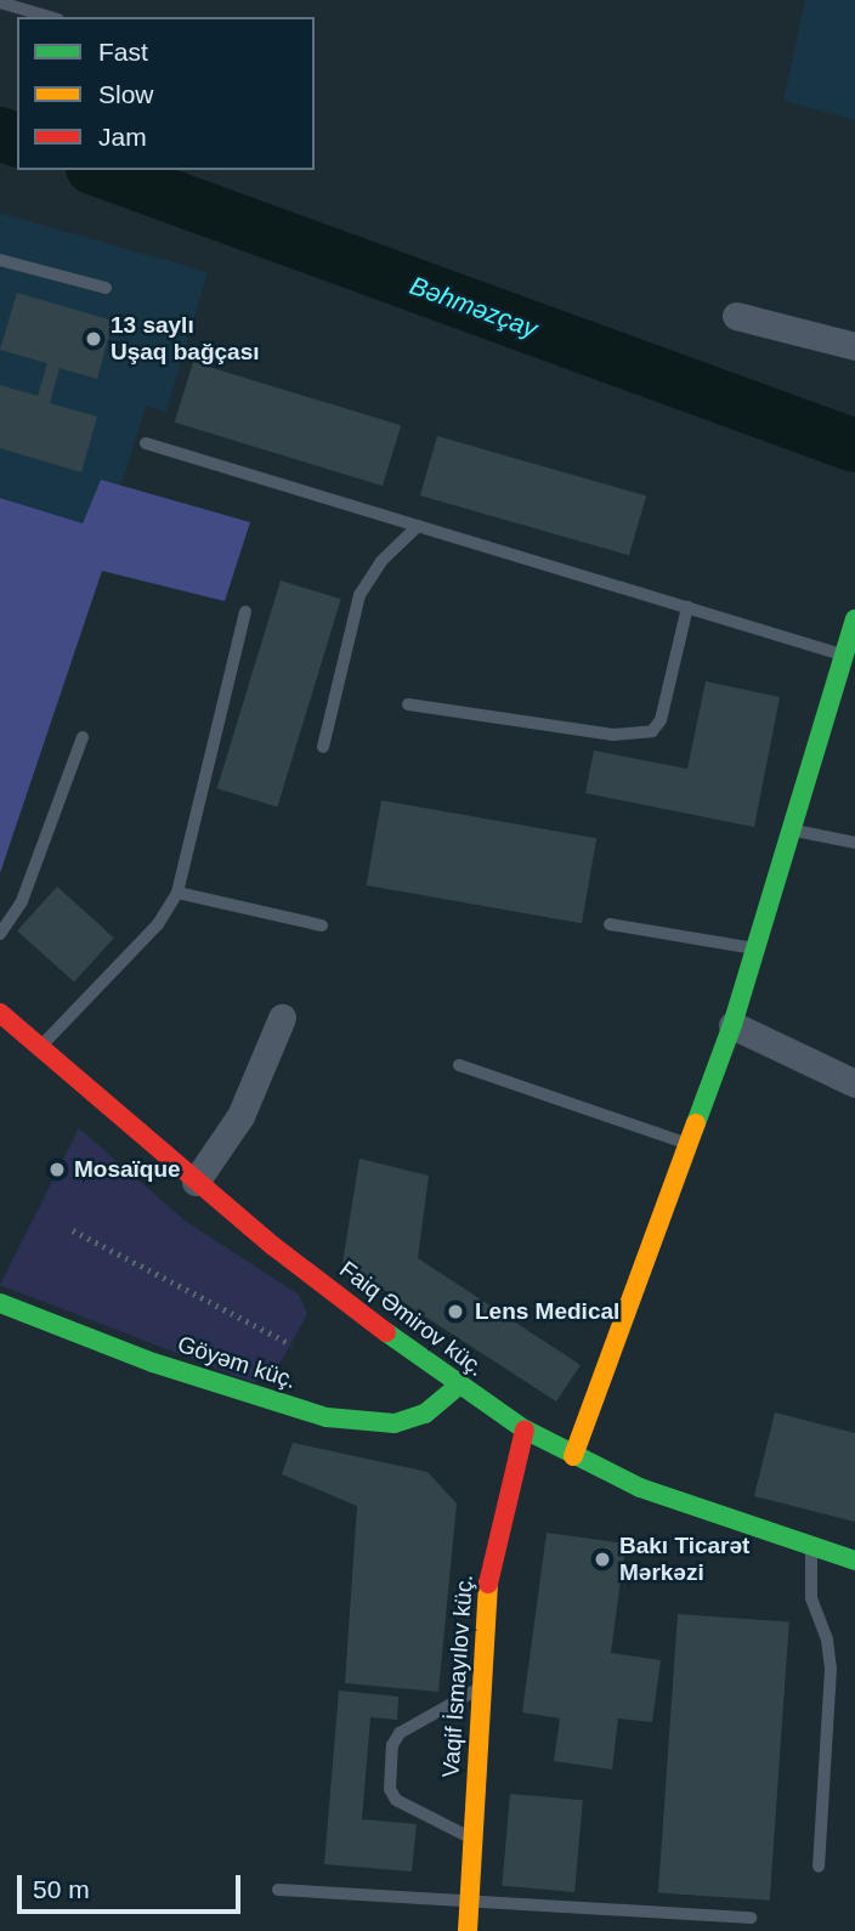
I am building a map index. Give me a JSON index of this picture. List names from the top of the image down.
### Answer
{
  "streets": {
    "main road": ["Faiq Əmirov küç.", "Göyəm küç.", "Vaqif İsmayılov küç."]
  },
  "crossings": [
    ["Faiq Əmirov küç.", "Göyəm küç."],
    ["Faiq Əmirov küç.", "Vaqif İsmayılov küç."]
  ],
  "water": ["Bəhməzçay"],
  "places": [
    "13 saylı Uşaq bağçası",
    "Mosaïque",
    "Lens Medical",
    "Bakı Ticarət Mərkəzi"
  ],
  "legend": ["Fast", "Slow", "Jam"],
  "scale_bar": "50 m"
}
